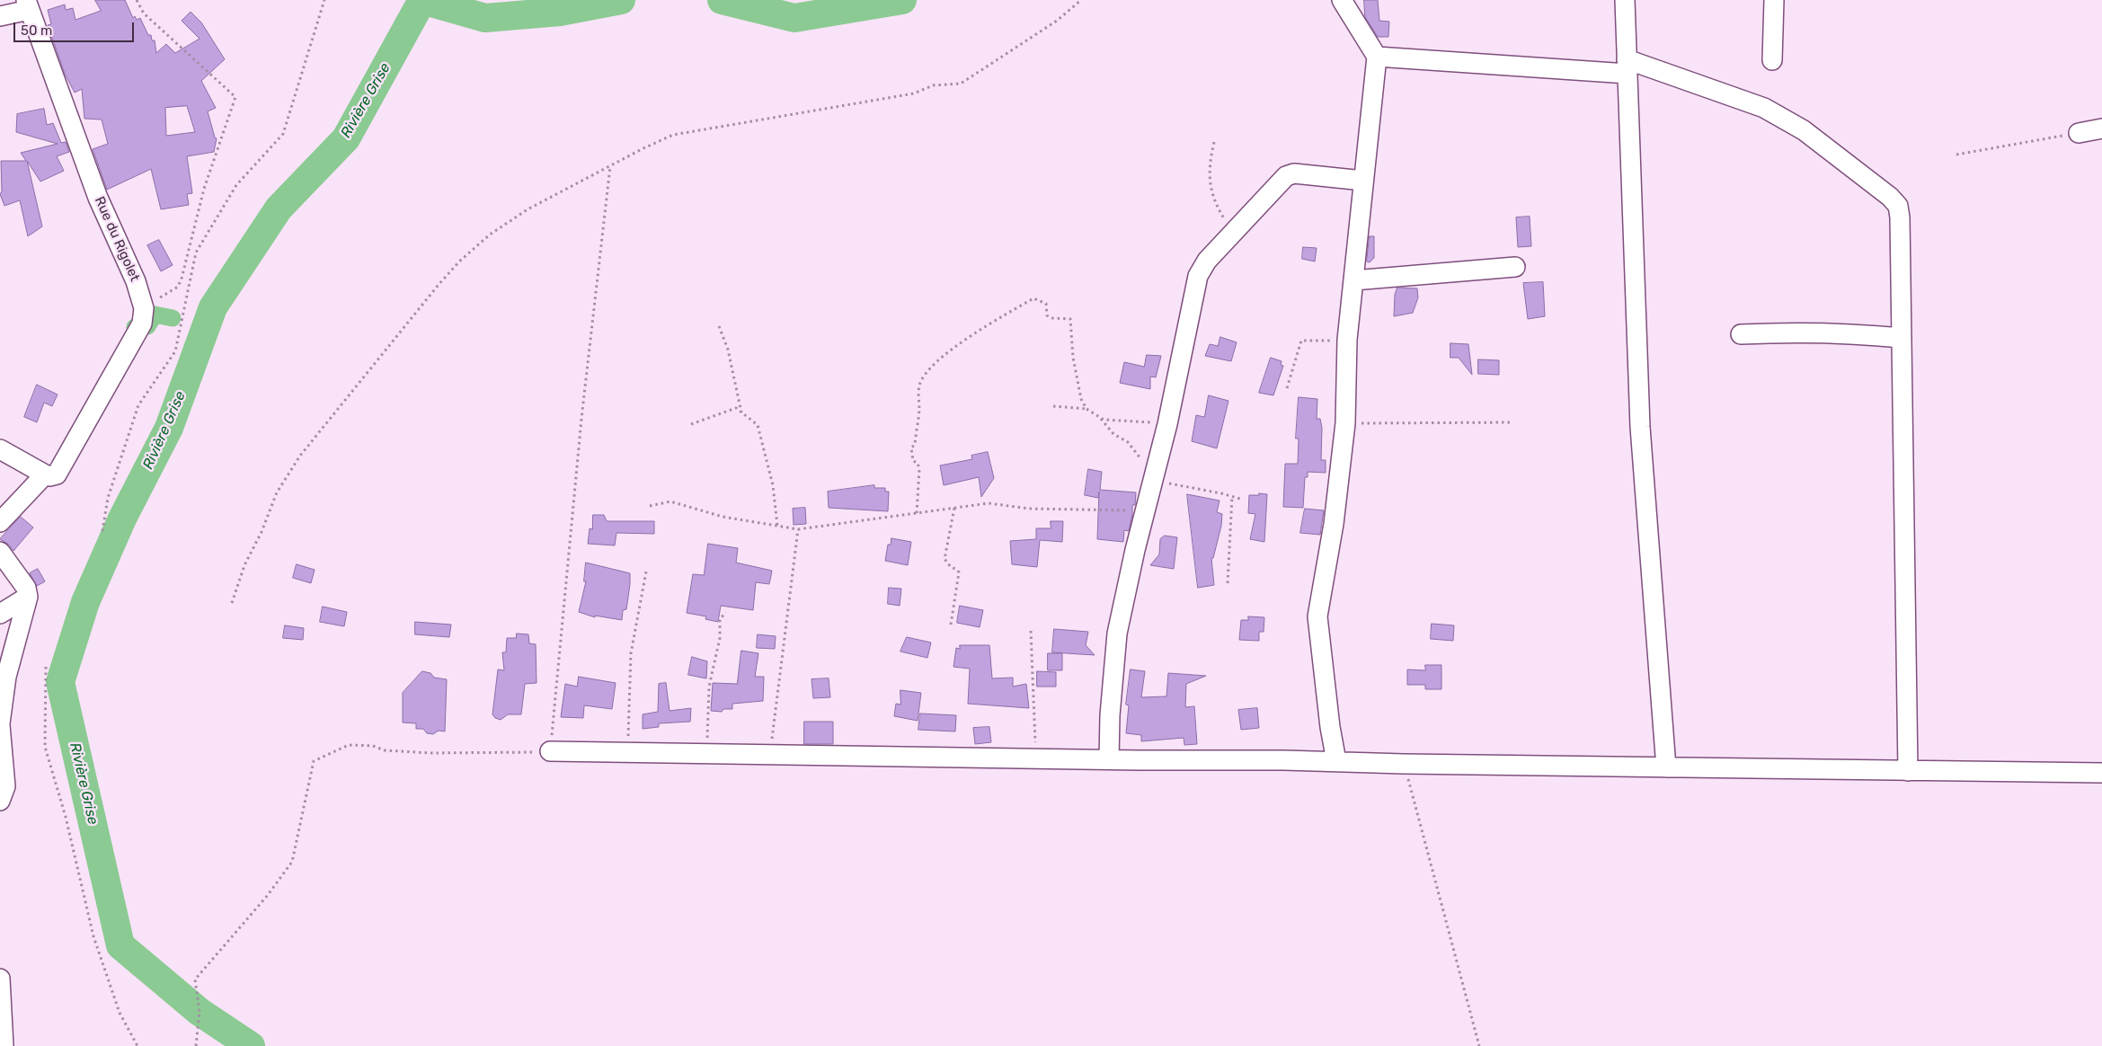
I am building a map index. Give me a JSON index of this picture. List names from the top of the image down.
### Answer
{
  "streets": {
    "street": ["Rue du Rigolet"]
  },
  "water": ["Rivière Grise"],
  "scale_bar": "50 m"
}
